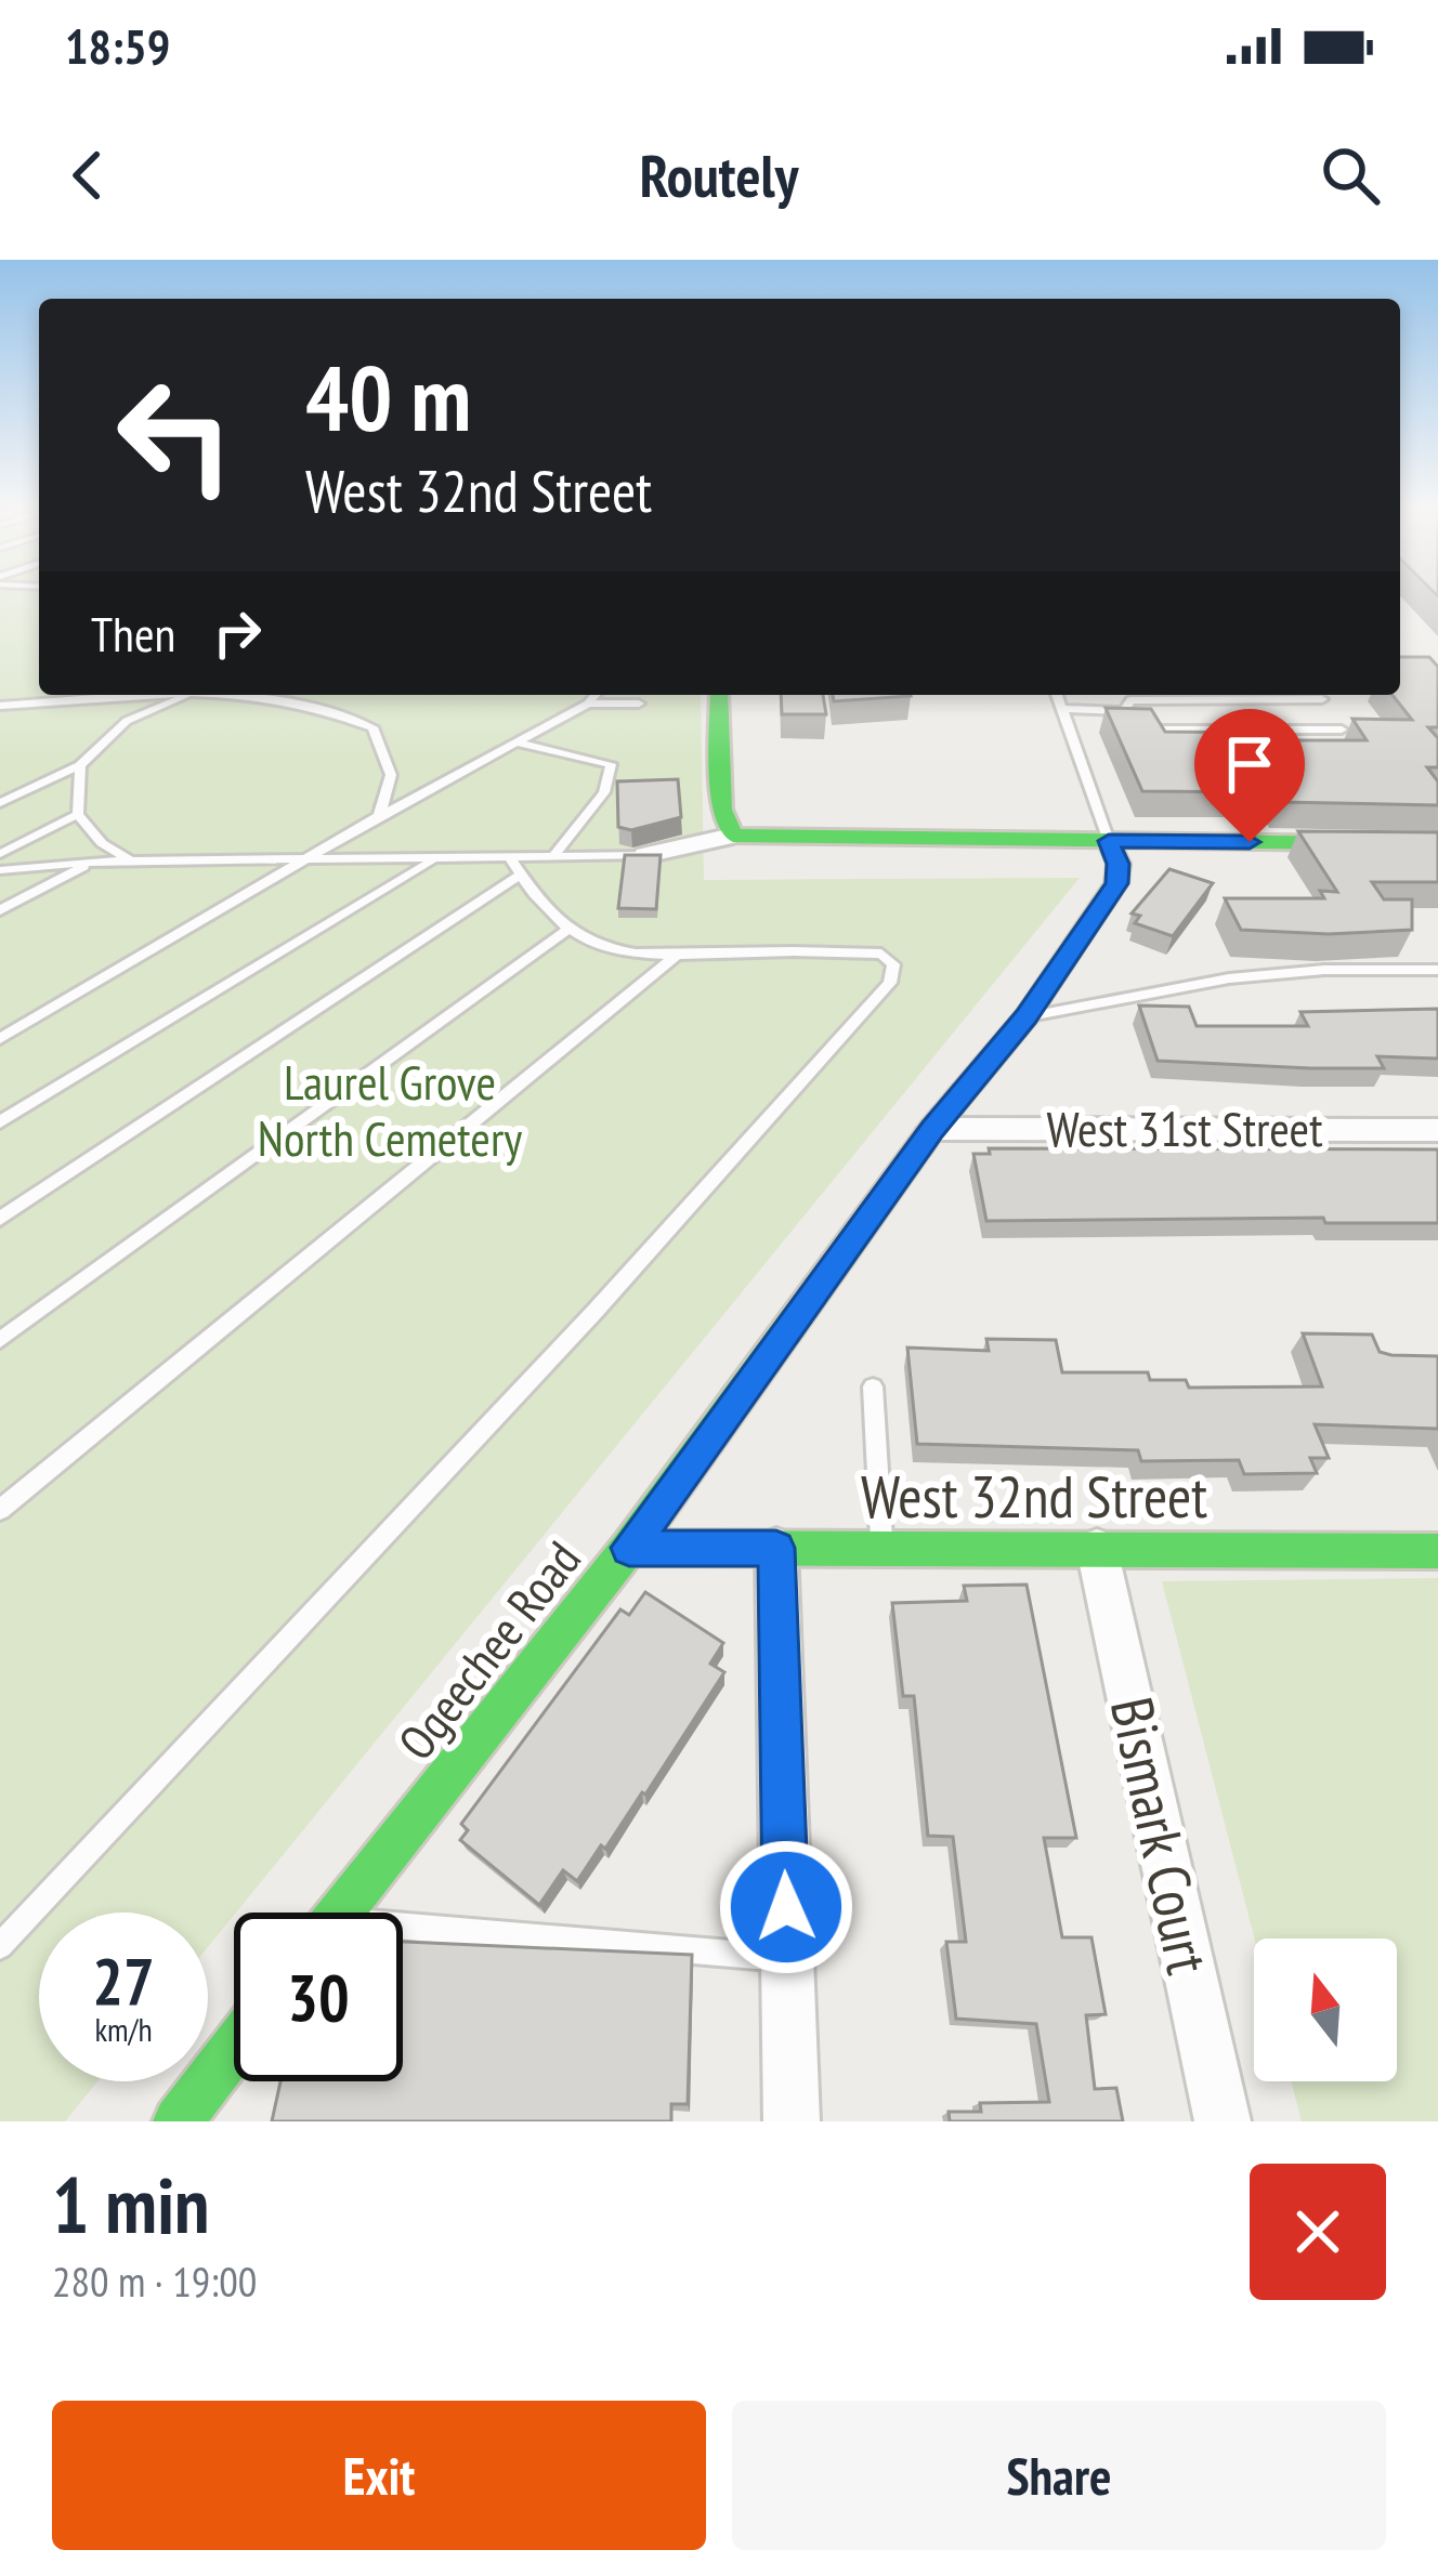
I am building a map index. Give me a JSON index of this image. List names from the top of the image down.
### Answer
{
  "streets": {
    "street": [
      "West 31st Street",
      "West 32nd Street",
      "Ogeechee Road",
      "Bismark Court"
    ]
  },
  "crossings": [
    ["West 31st Street", "Ogeechee Road"],
    ["West 32nd Street", "Ogeechee Road"],
    ["West 32nd Street", "Bismark Court"]
  ],
  "parks": ["Laurel Grove North Cemetery"],
  "north": "top",
  "page": {
    "status": "18:59",
    "header": "Routely",
    "turn": ["40 m", "West 32nd Street"],
    "then": "Then",
    "speed": "27 km/h",
    "limit": "30",
    "heading": ["1 min", "280 m · 19:00"],
    "buttons": ["Exit", "Share"]
  }
}
